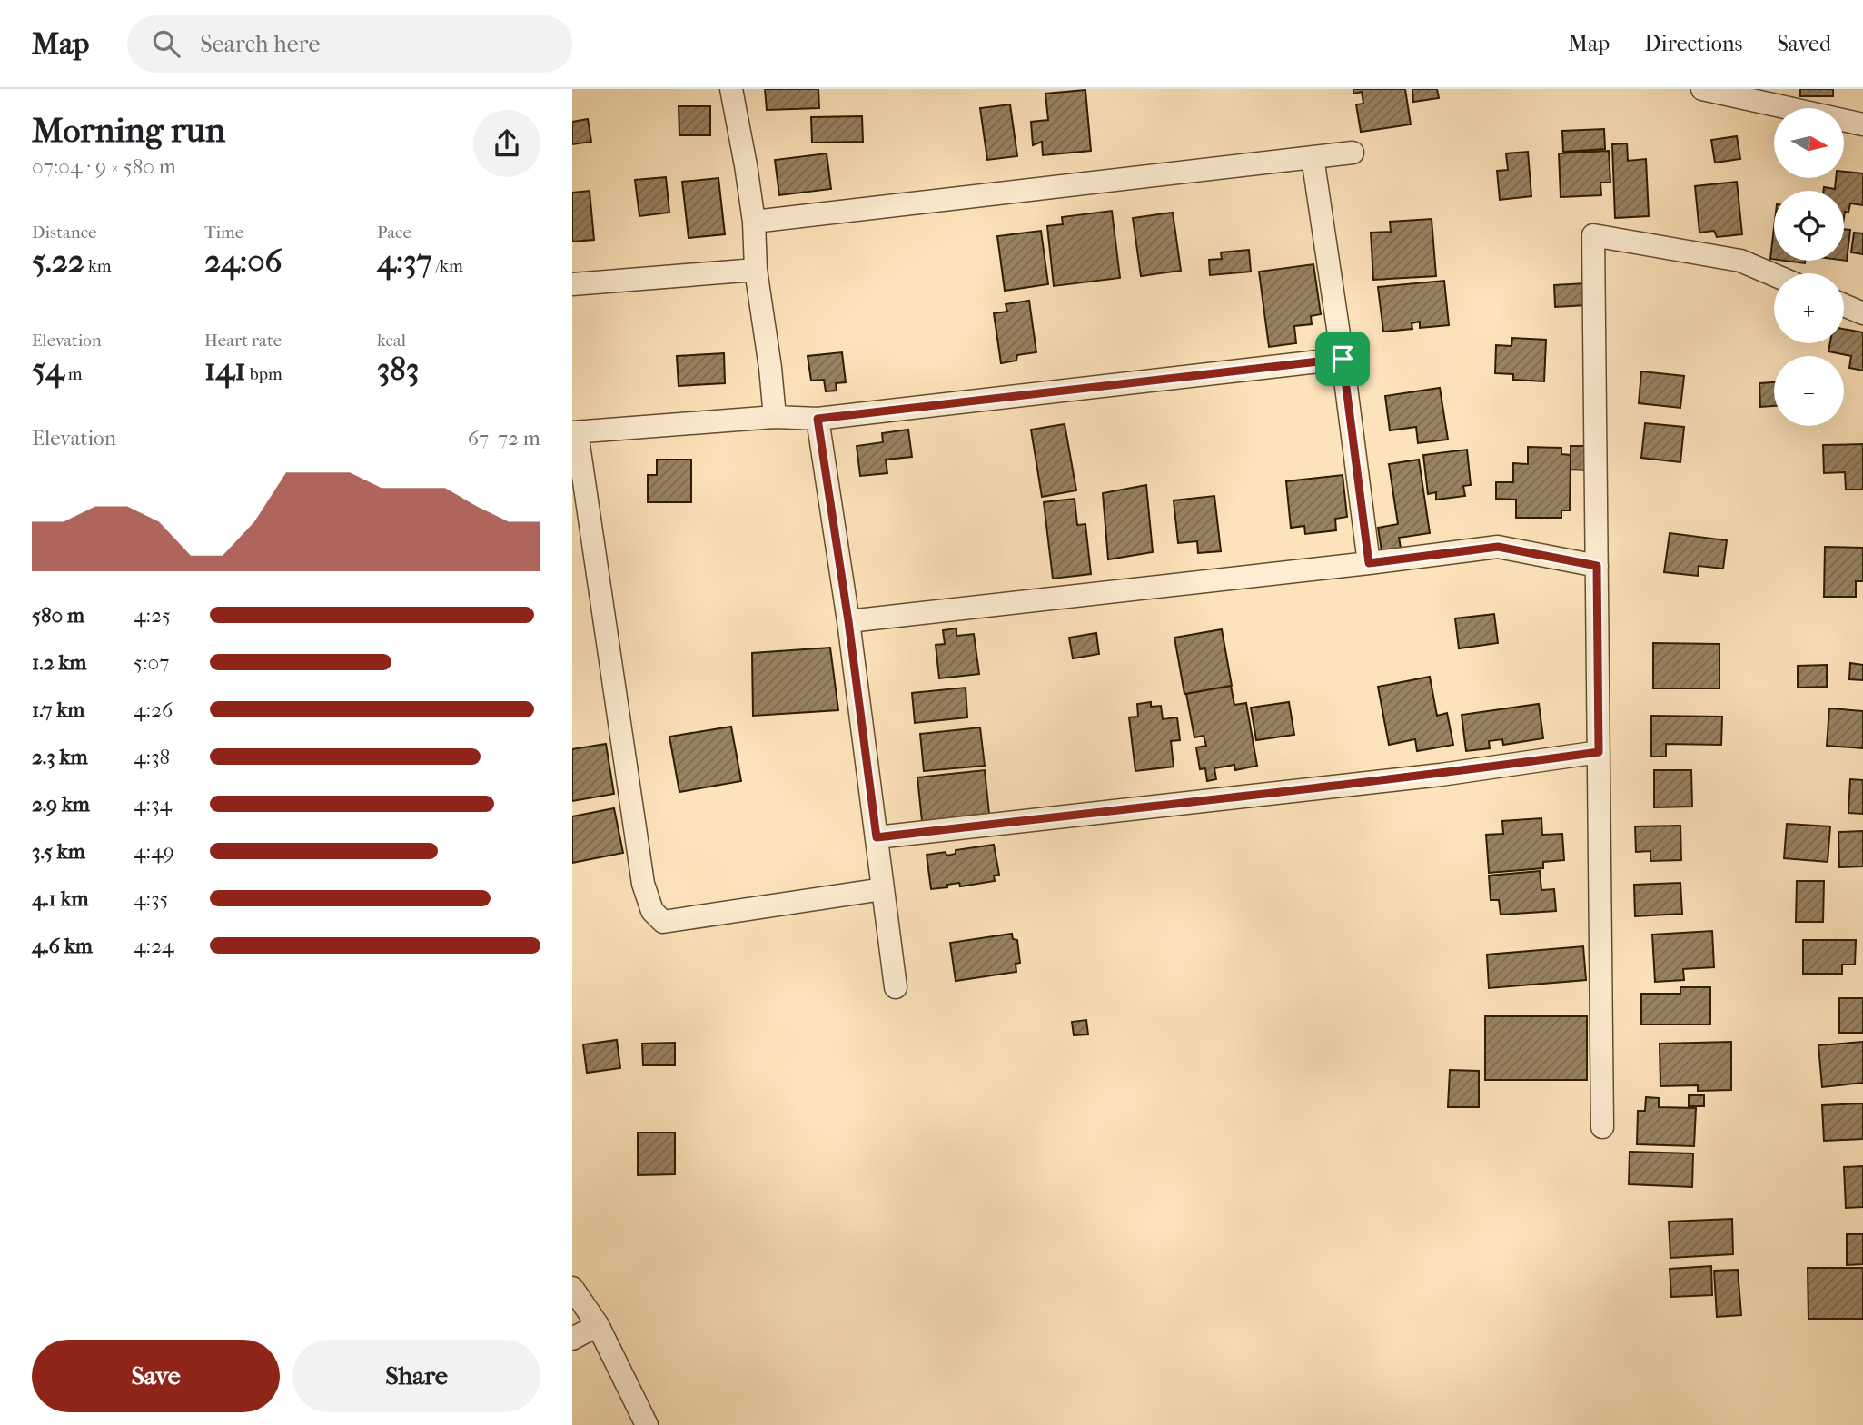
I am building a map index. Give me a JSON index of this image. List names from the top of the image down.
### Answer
{
  "north": "right",
  "page": {
    "header": "Map",
    "search": "Search here",
    "nav": ["Map", "Directions", "Saved"],
    "heading": ["Morning run", "07:04 · 9 × 580 m"],
    "map_buttons": ["+", "−"],
    "stats": [
      ["Distance", "5.22 km"],
      ["Time", "24:06"],
      ["Pace", "4:37 /km"],
      ["Elevation", "54 m"],
      ["Heart rate", "141 bpm"],
      ["kcal", "383"]
    ],
    "chart": ["Elevation", "67–72 m"],
    "list": [
      {
        "name": "580 m",
        "note": "4:25"
      },
      {
        "name": "1.2 km",
        "note": "5:07"
      },
      {
        "name": "1.7 km",
        "note": "4:26"
      },
      {
        "name": "2.3 km",
        "note": "4:38"
      },
      {
        "name": "2.9 km",
        "note": "4:34"
      },
      {
        "name": "3.5 km",
        "note": "4:49"
      },
      {
        "name": "4.1 km",
        "note": "4:35"
      },
      {
        "name": "4.6 km",
        "note": "4:24"
      }
    ],
    "buttons": ["Save", "Share"]
  }
}
